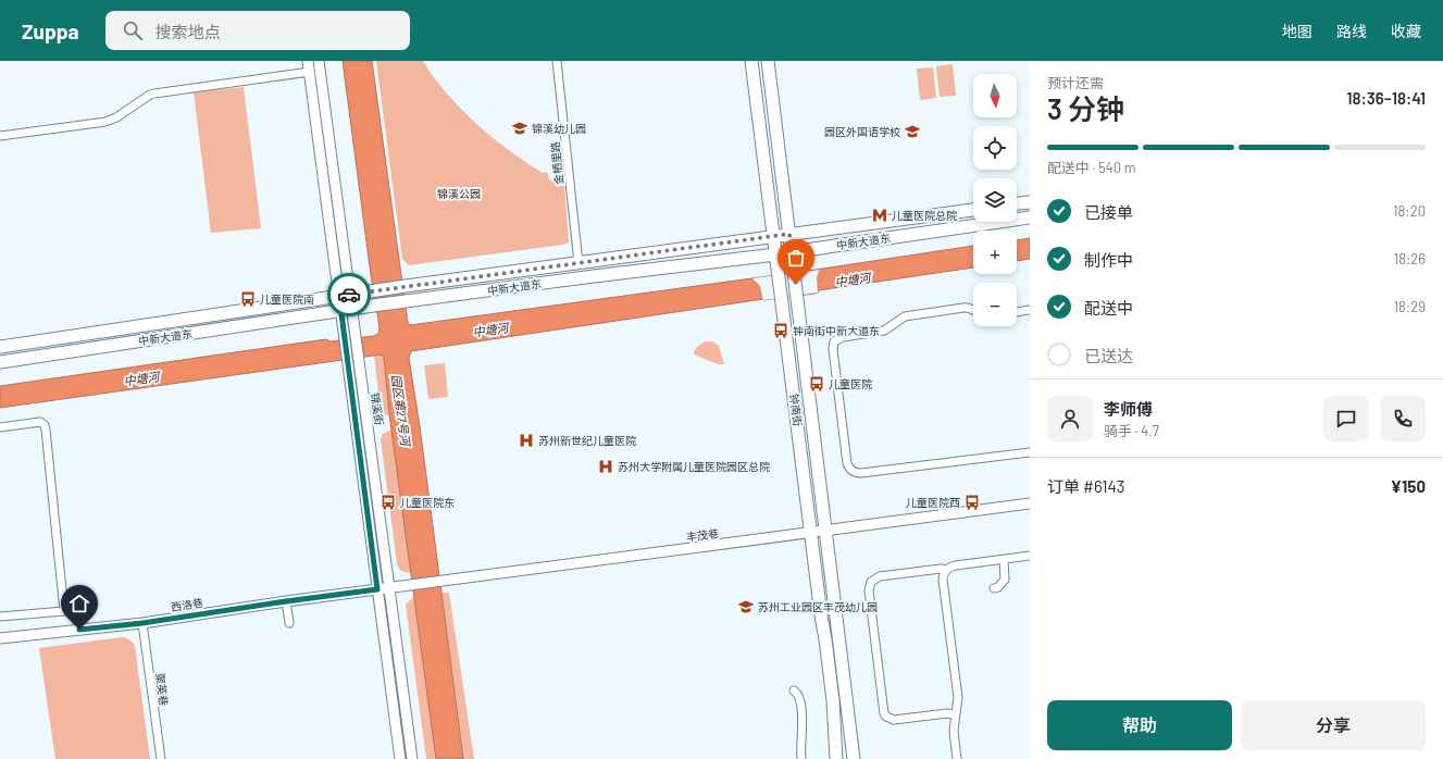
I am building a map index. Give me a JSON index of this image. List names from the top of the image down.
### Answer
{
  "streets": {
    "main road": [
      "中新大道东",
      "锦溪街",
      "钟南街",
      "丰茂巷",
      "西洛巷"
    ],
    "street": ["金栖里路", "聚英巷"]
  },
  "crossings": [
    ["金栖里路", "中新大道东"],
    ["中新大道东", "锦溪街"],
    ["中新大道东", "钟南街"],
    ["锦溪街", "丰茂巷"],
    ["锦溪街", "西洛巷"],
    ["钟南街", "丰茂巷"],
    ["丰茂巷", "西洛巷"],
    ["西洛巷", "聚英巷"]
  ],
  "water": ["中塘河", "园区第27号河"],
  "parks": ["锦溪公园"],
  "places": {
    "school or university": ["锦溪幼儿园", "园区外国语学校", "苏州工业园区丰茂幼儿园"],
    "metro station": ["儿童医院总院"],
    "bus stop": [
      "儿童医院南",
      "钟南街中新大道东",
      "儿童医院",
      "儿童医院东",
      "儿童医院西"
    ],
    "hospital": ["苏州新世纪儿童医院", "苏州大学附属儿童医院园区总院"]
  },
  "north": "bottom",
  "page": {
    "header": "Zuppa",
    "search": "搜索地点",
    "nav": ["地图", "路线", "收藏"],
    "heading": ["3 分钟", "预计还需", "18:36–18:41"],
    "panel": [
      "李师傅",
      "骑手 · 4.7",
      "订单 #6143",
      "¥150"
    ],
    "map_buttons": ["+", "−"],
    "bar": "配送中 · 540 m",
    "list": [
      ["已接单", "18:20"],
      ["制作中", "18:26"],
      ["配送中", "18:29"],
      "已送达"
    ],
    "buttons": ["帮助", "分享"]
  }
}
